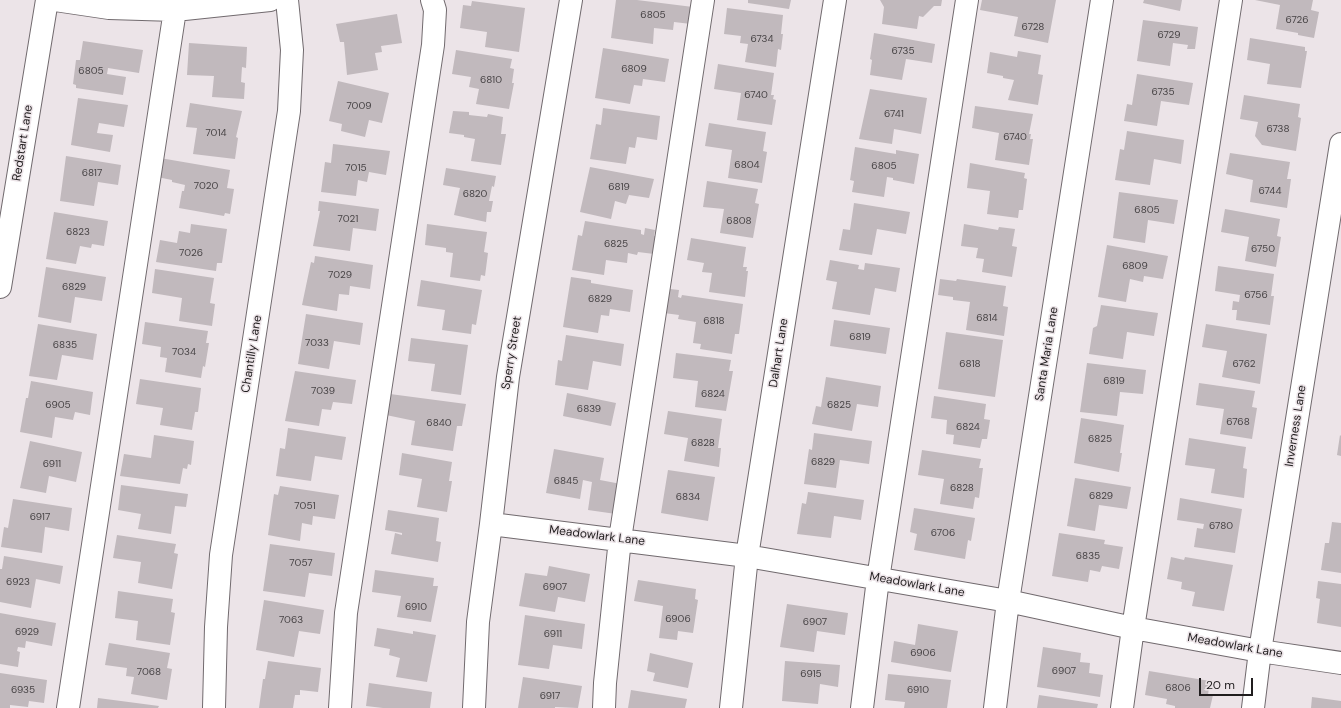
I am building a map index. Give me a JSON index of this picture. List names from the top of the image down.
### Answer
{
  "streets": {
    "street": [
      "Redstart Lane",
      "Sperry Street",
      "Dalhart Lane",
      "Chantilly Lane",
      "Santa Maria Lane",
      "Inverness Lane",
      "Meadowlark Lane"
    ]
  },
  "crossings": [
    ["Sperry Street", "Meadowlark Lane"],
    ["Dalhart Lane", "Meadowlark Lane"],
    ["Santa Maria Lane", "Meadowlark Lane"],
    ["Inverness Lane", "Meadowlark Lane"]
  ],
  "house_numbers": [
    "6805",
    "6726",
    "6728",
    "6729",
    "6734",
    "6735",
    "6809",
    "6805",
    "6810",
    "6735",
    "6740",
    "7009",
    "6741",
    "6738",
    "7014",
    "6740",
    "6804",
    "6805",
    "7015",
    "6817",
    "7020",
    "6819",
    "6744",
    "6820",
    "6805",
    "7021",
    "6808",
    "6823",
    "6825",
    "6750",
    "7026",
    "6809",
    "7029",
    "6829",
    "6756",
    "6829",
    "6814",
    "6818",
    "6819",
    "7033",
    "6835",
    "7034",
    "6818",
    "6762",
    "6819",
    "7039",
    "6824",
    "6905",
    "6825",
    "6839",
    "6768",
    "6840",
    "6824",
    "6825",
    "6828",
    "6829",
    "6911",
    "6845",
    "6828",
    "6829",
    "6834",
    "7051",
    "6917",
    "6780",
    "6706",
    "6835",
    "7057",
    "6923",
    "6907",
    "6910",
    "6906",
    "7063",
    "6907",
    "6929",
    "6911",
    "6906",
    "6907",
    "7068",
    "6915",
    "6806",
    "6935",
    "6910",
    "6917"
  ],
  "scale_bar": "20 m"
}
